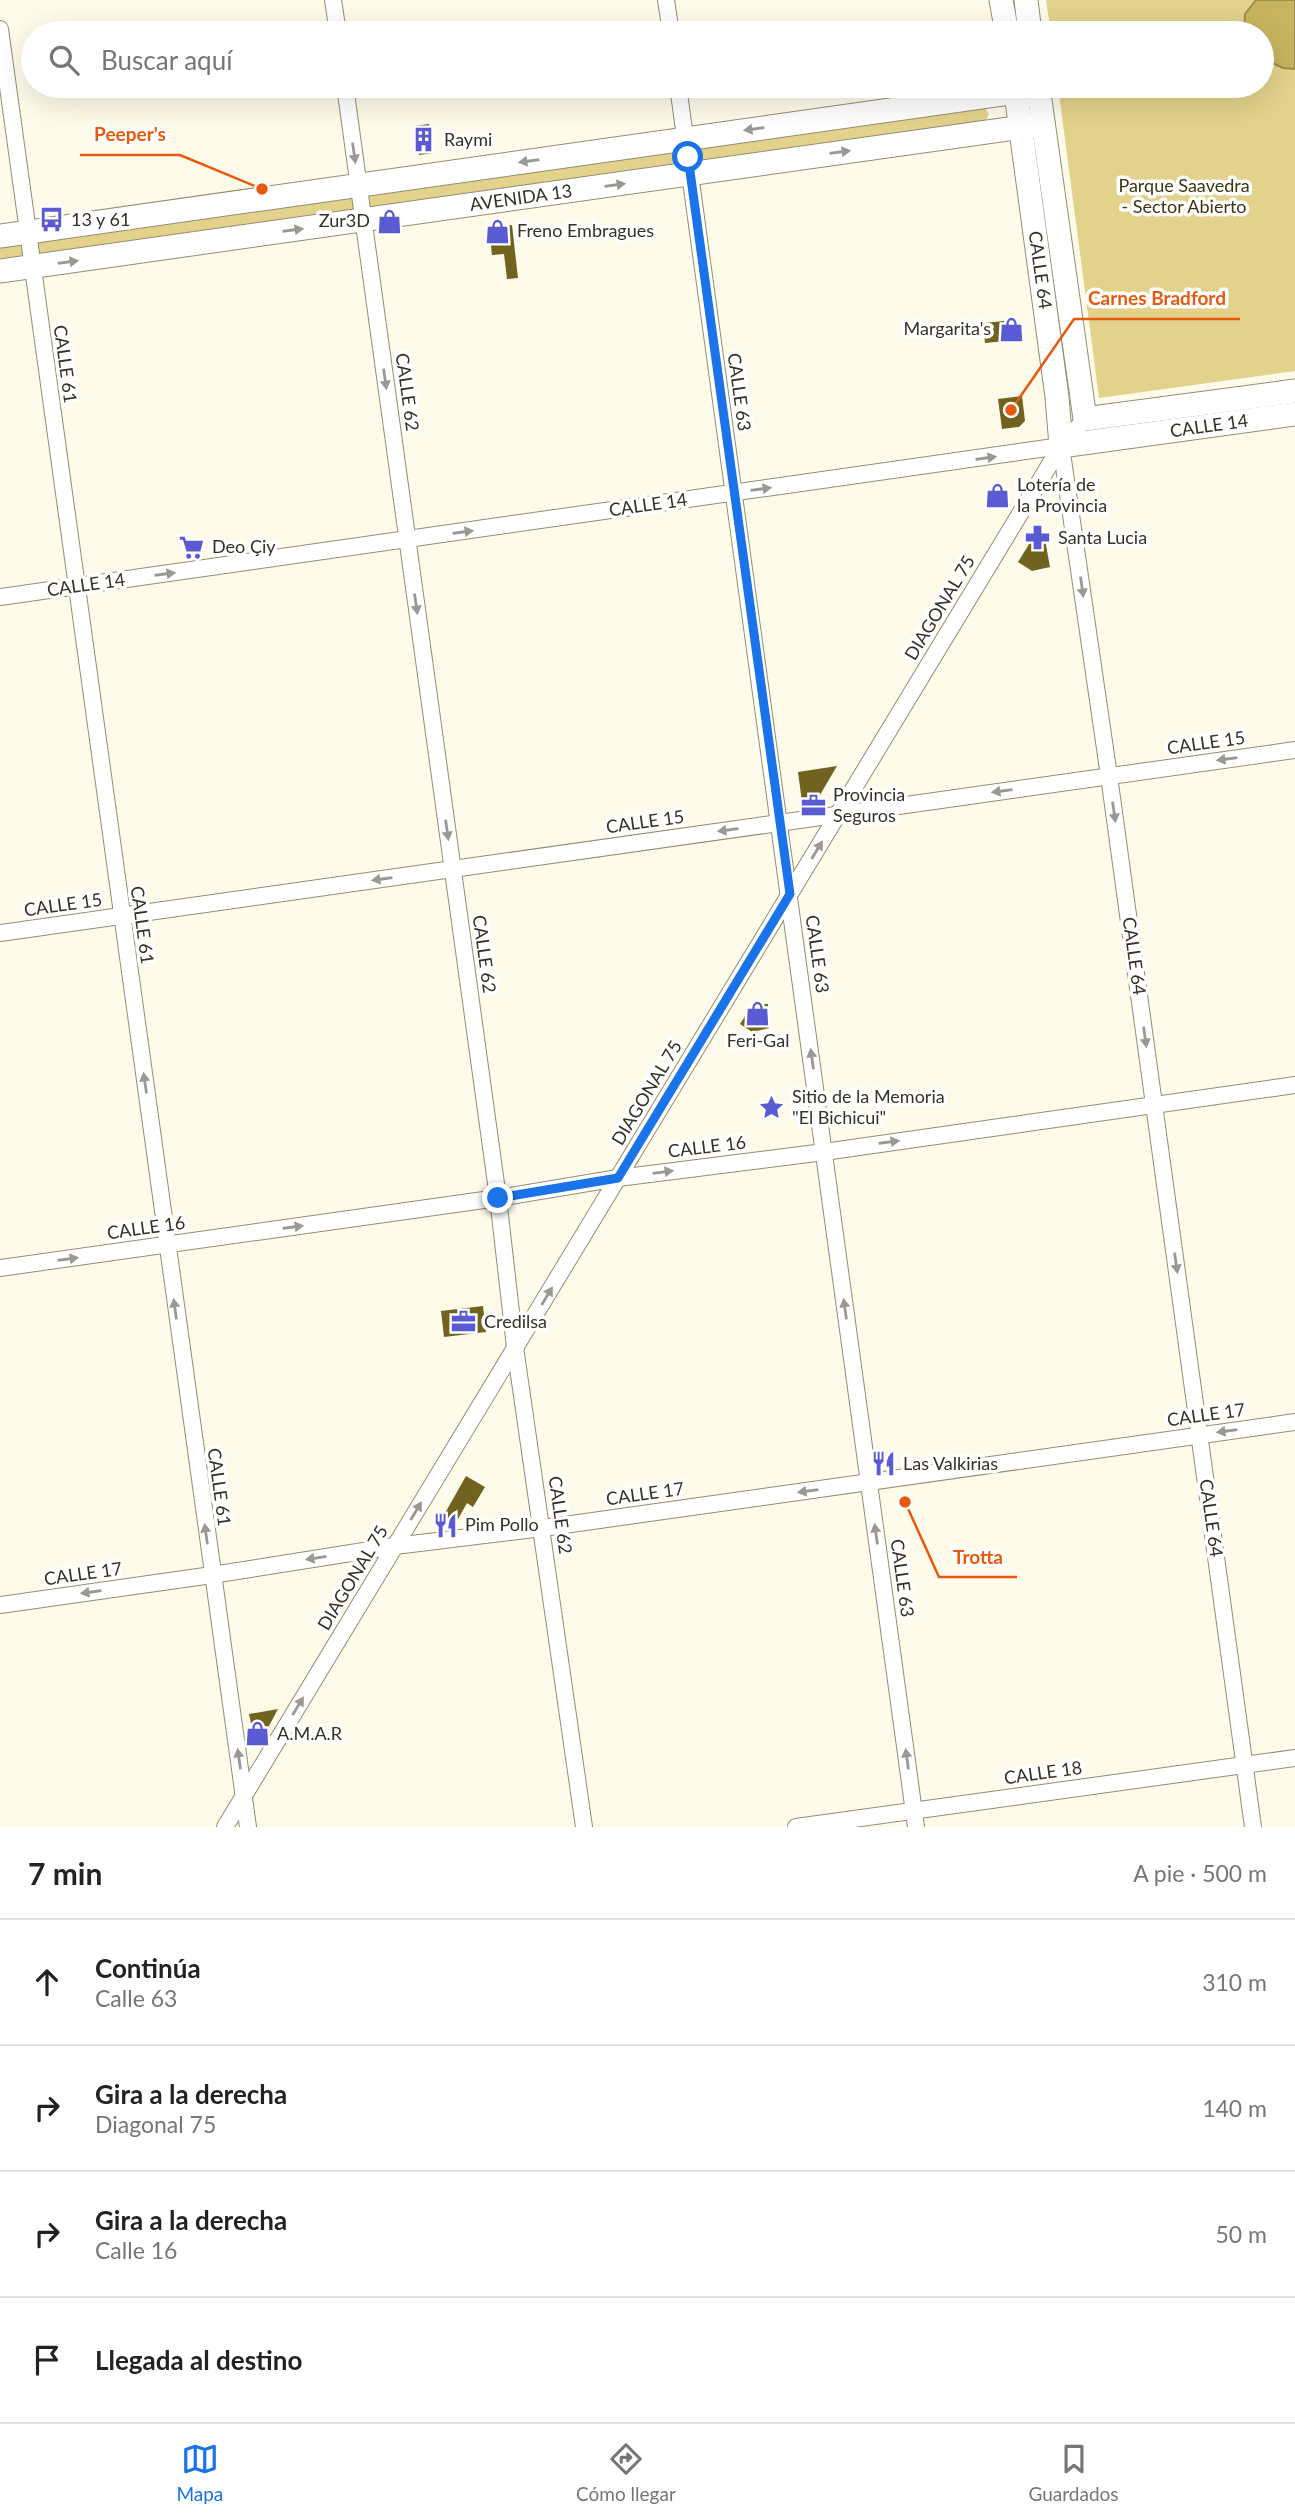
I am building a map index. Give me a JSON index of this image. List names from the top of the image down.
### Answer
{
  "streets": {
    "main road": ["AVENIDA 13", "CALLE 64", "CALLE 14"],
    "street": [
      "CALLE 61",
      "CALLE 62",
      "CALLE 63",
      "DIAGONAL 75",
      "CALLE 15",
      "CALLE 16",
      "CALLE 17",
      "CALLE 18"
    ]
  },
  "crossings": [
    ["AVENIDA 13", "CALLE 64"],
    ["AVENIDA 13", "CALLE 61"],
    ["AVENIDA 13", "CALLE 62"],
    ["AVENIDA 13", "CALLE 63"],
    ["CALLE 64", "CALLE 14"],
    ["CALLE 64", "DIAGONAL 75"],
    ["CALLE 64", "CALLE 15"],
    ["CALLE 64", "CALLE 16"],
    ["CALLE 64", "CALLE 17"],
    ["CALLE 64", "CALLE 18"],
    ["CALLE 61", "CALLE 14"],
    ["CALLE 61", "DIAGONAL 75"],
    ["CALLE 61", "CALLE 15"],
    ["CALLE 61", "CALLE 16"],
    ["CALLE 61", "CALLE 17"],
    ["CALLE 62", "CALLE 14"],
    ["CALLE 62", "DIAGONAL 75"],
    ["CALLE 62", "CALLE 15"],
    ["CALLE 62", "CALLE 16"],
    ["CALLE 62", "CALLE 17"],
    ["CALLE 63", "CALLE 14"],
    ["CALLE 63", "DIAGONAL 75"],
    ["CALLE 63", "CALLE 15"],
    ["CALLE 63", "CALLE 16"],
    ["CALLE 63", "CALLE 17"],
    ["CALLE 63", "CALLE 18"],
    ["CALLE 14", "DIAGONAL 75"],
    ["DIAGONAL 75", "CALLE 15"],
    ["DIAGONAL 75", "CALLE 16"],
    ["DIAGONAL 75", "CALLE 17"]
  ],
  "one_way": [
    "CALLE 64",
    "CALLE 61",
    "CALLE 62",
    "CALLE 63",
    "CALLE 14",
    "DIAGONAL 75",
    "CALLE 15",
    "CALLE 16",
    "CALLE 17"
  ],
  "parks": ["Parque Saavedra - Sector Abierto"],
  "places": {
    "building": ["Raymi"],
    "other": ["Peeper's", "Carnes Bradford", "Trotta"],
    "bus stop": ["13 y 61"],
    "shop": [
      "Zur3D",
      "Freno Embragues",
      "Margarita's",
      "Lotería de la Provincia",
      "Feri-Gal",
      "A.M.A.R"
    ],
    "pharmacy": ["Santa Lucia"],
    "supermarket": ["Deo Çiy"],
    "office": ["Provincia Seguros", "Credilsa"],
    "place": ["Sitio de la Memoria \"El Bichicui\""],
    "restaurant": ["Las Valkirias", "Pim Pollo"]
  },
  "page": {
    "search": "Buscar aquí",
    "heading": ["7 min", "A pie · 500 m"],
    "list": [
      ["Continúa", "Calle 63", "310 m"],
      ["Gira a la derecha", "Diagonal 75", "140 m"],
      ["Gira a la derecha", "Calle 16", "50 m"],
      "Llegada al destino"
    ],
    "nav": ["Mapa", "Cómo llegar", "Guardados"]
  }
}
